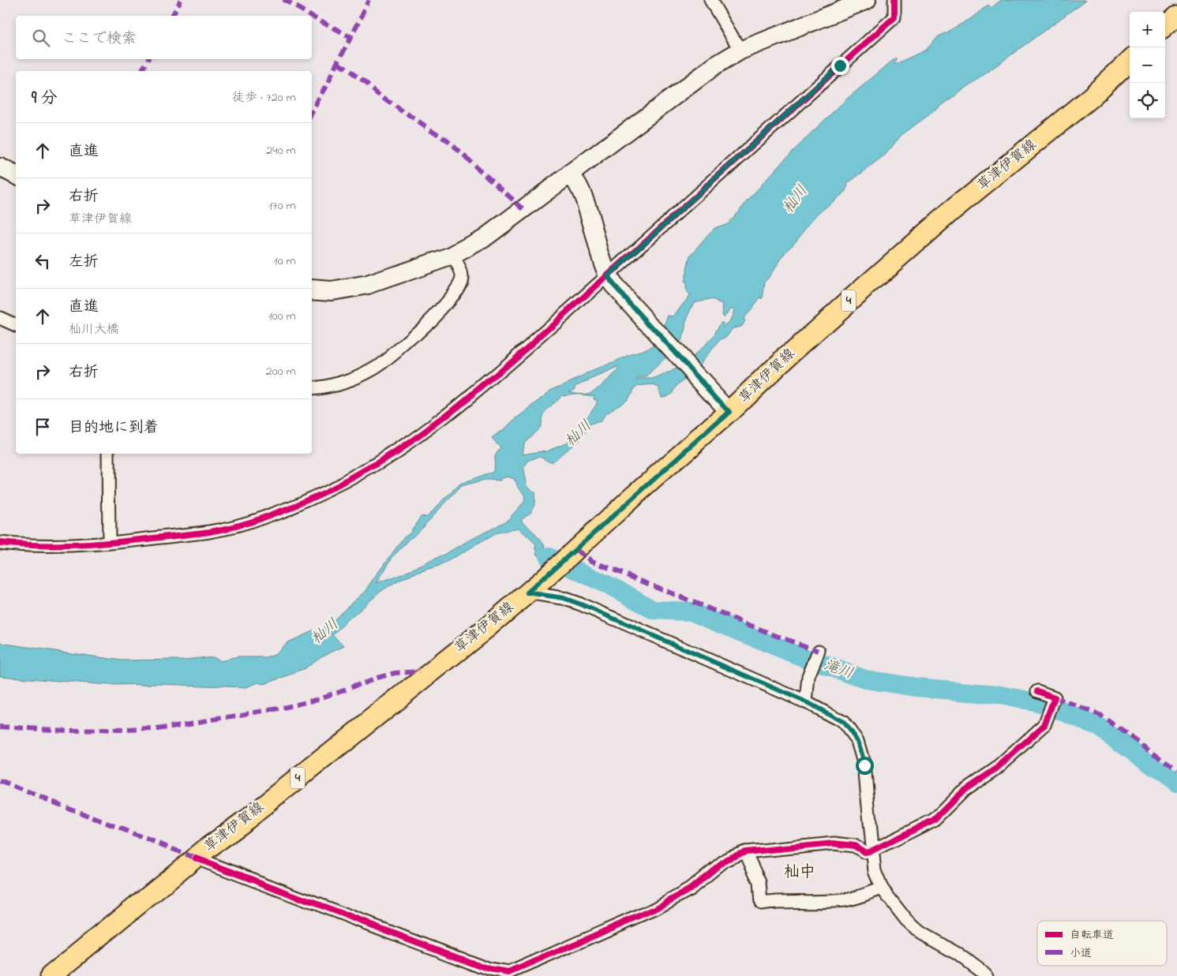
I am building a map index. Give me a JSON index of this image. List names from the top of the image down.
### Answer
{
  "streets": {
    "main road": ["草津伊賀線", "4"]
  },
  "districts": ["杣中"],
  "water": ["杣川", "滝川"],
  "legend": ["自転車道", "小道"],
  "page": {
    "map_buttons": ["+", "−"],
    "search": "ここで検索",
    "heading": ["9 分", "徒歩 · 720 m"],
    "list": [
      ["直進", "240 m"],
      ["右折", "草津伊賀線", "170 m"],
      ["左折", "10 m"],
      ["直進", "杣川大橋", "100 m"],
      ["右折", "200 m"],
      "目的地に到着"
    ]
  }
}
